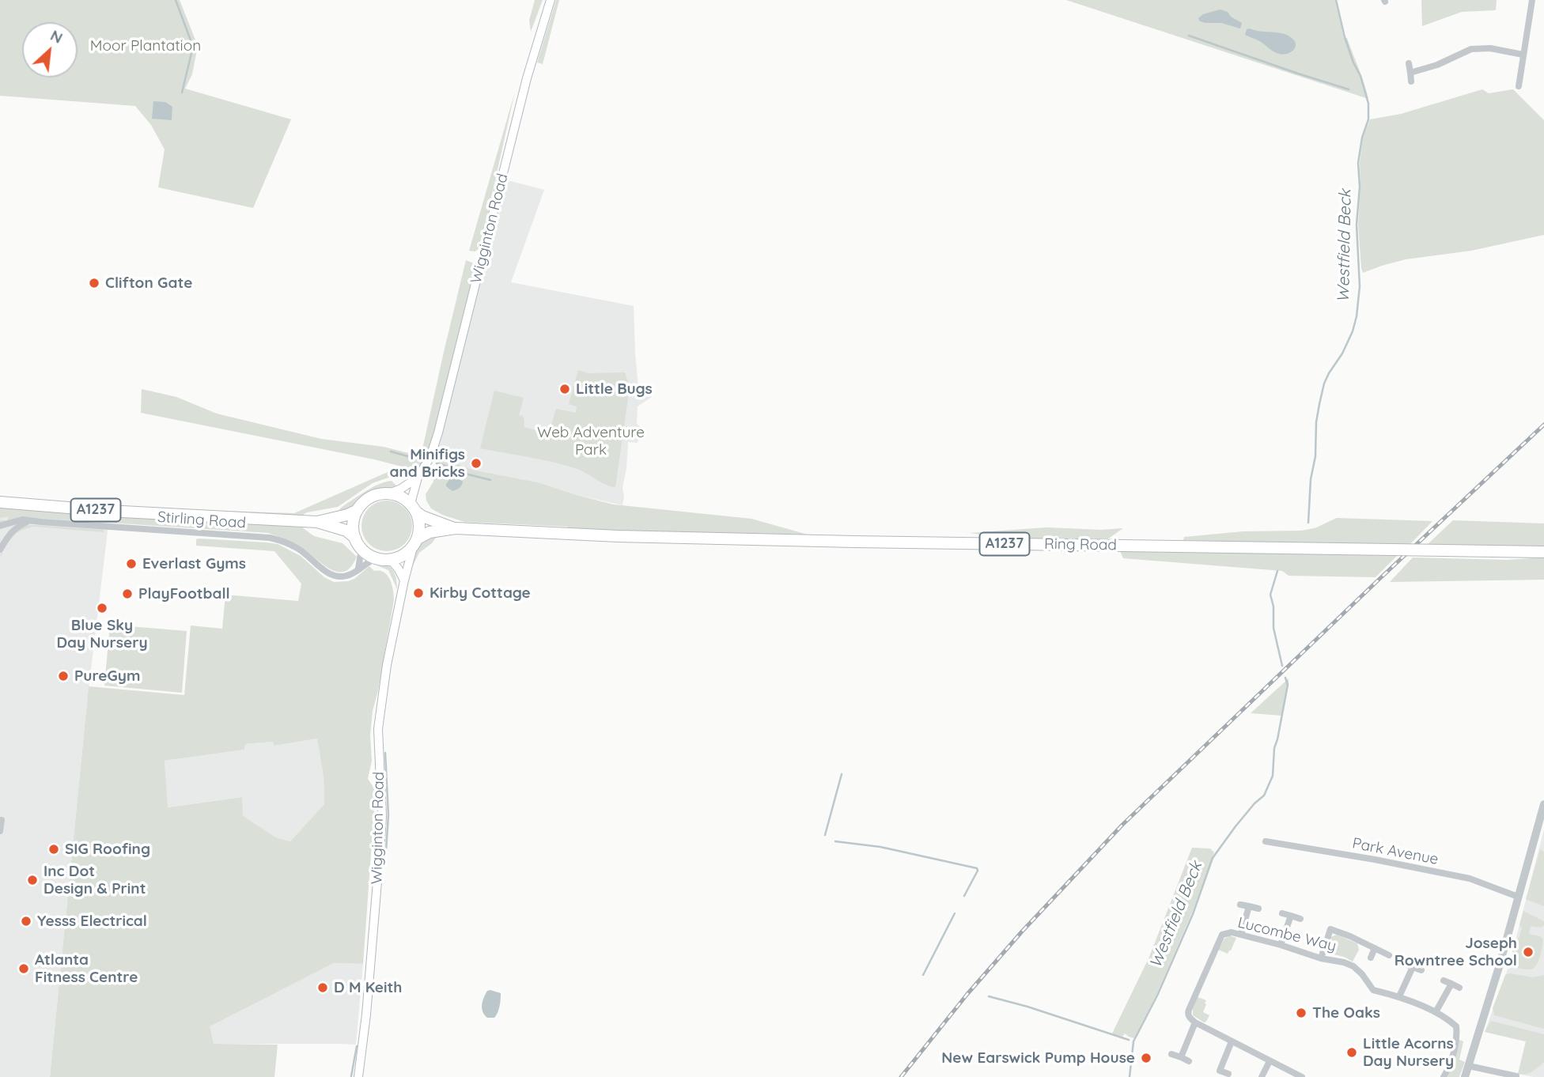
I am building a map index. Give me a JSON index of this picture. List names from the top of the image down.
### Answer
{
  "streets": {
    "highway": ["A1237", "Ring Road"],
    "main road": ["Wigginton Road"],
    "street": ["Stirling Road", "Park Avenue", "Lucombe Way"]
  },
  "crossings": [
    ["Wigginton Road", "A1237"],
    ["Wigginton Road", "Stirling Road"],
    ["A1237", "Stirling Road"],
    ["A1237", "Ring Road"]
  ],
  "water": ["Westfield Beck"],
  "parks": ["Moor Plantation", "Web Adventure Park"],
  "places": [
    "Clifton Gate",
    "Little Bugs",
    "Minifigs and Bricks",
    "Everlast Gyms",
    "Kirby Cottage",
    "PlayFootball",
    "Blue Sky Day Nursery",
    "PureGym",
    "SIG Roofing",
    "Inc Dot Design & Print",
    "Yesss Electrical",
    "Joseph Rowntree School",
    "Atlanta Fitness Centre",
    "D M Keith",
    "The Oaks",
    "Little Acorns Day Nursery",
    "New Earswick Pump House"
  ],
  "north": "top right"
}
